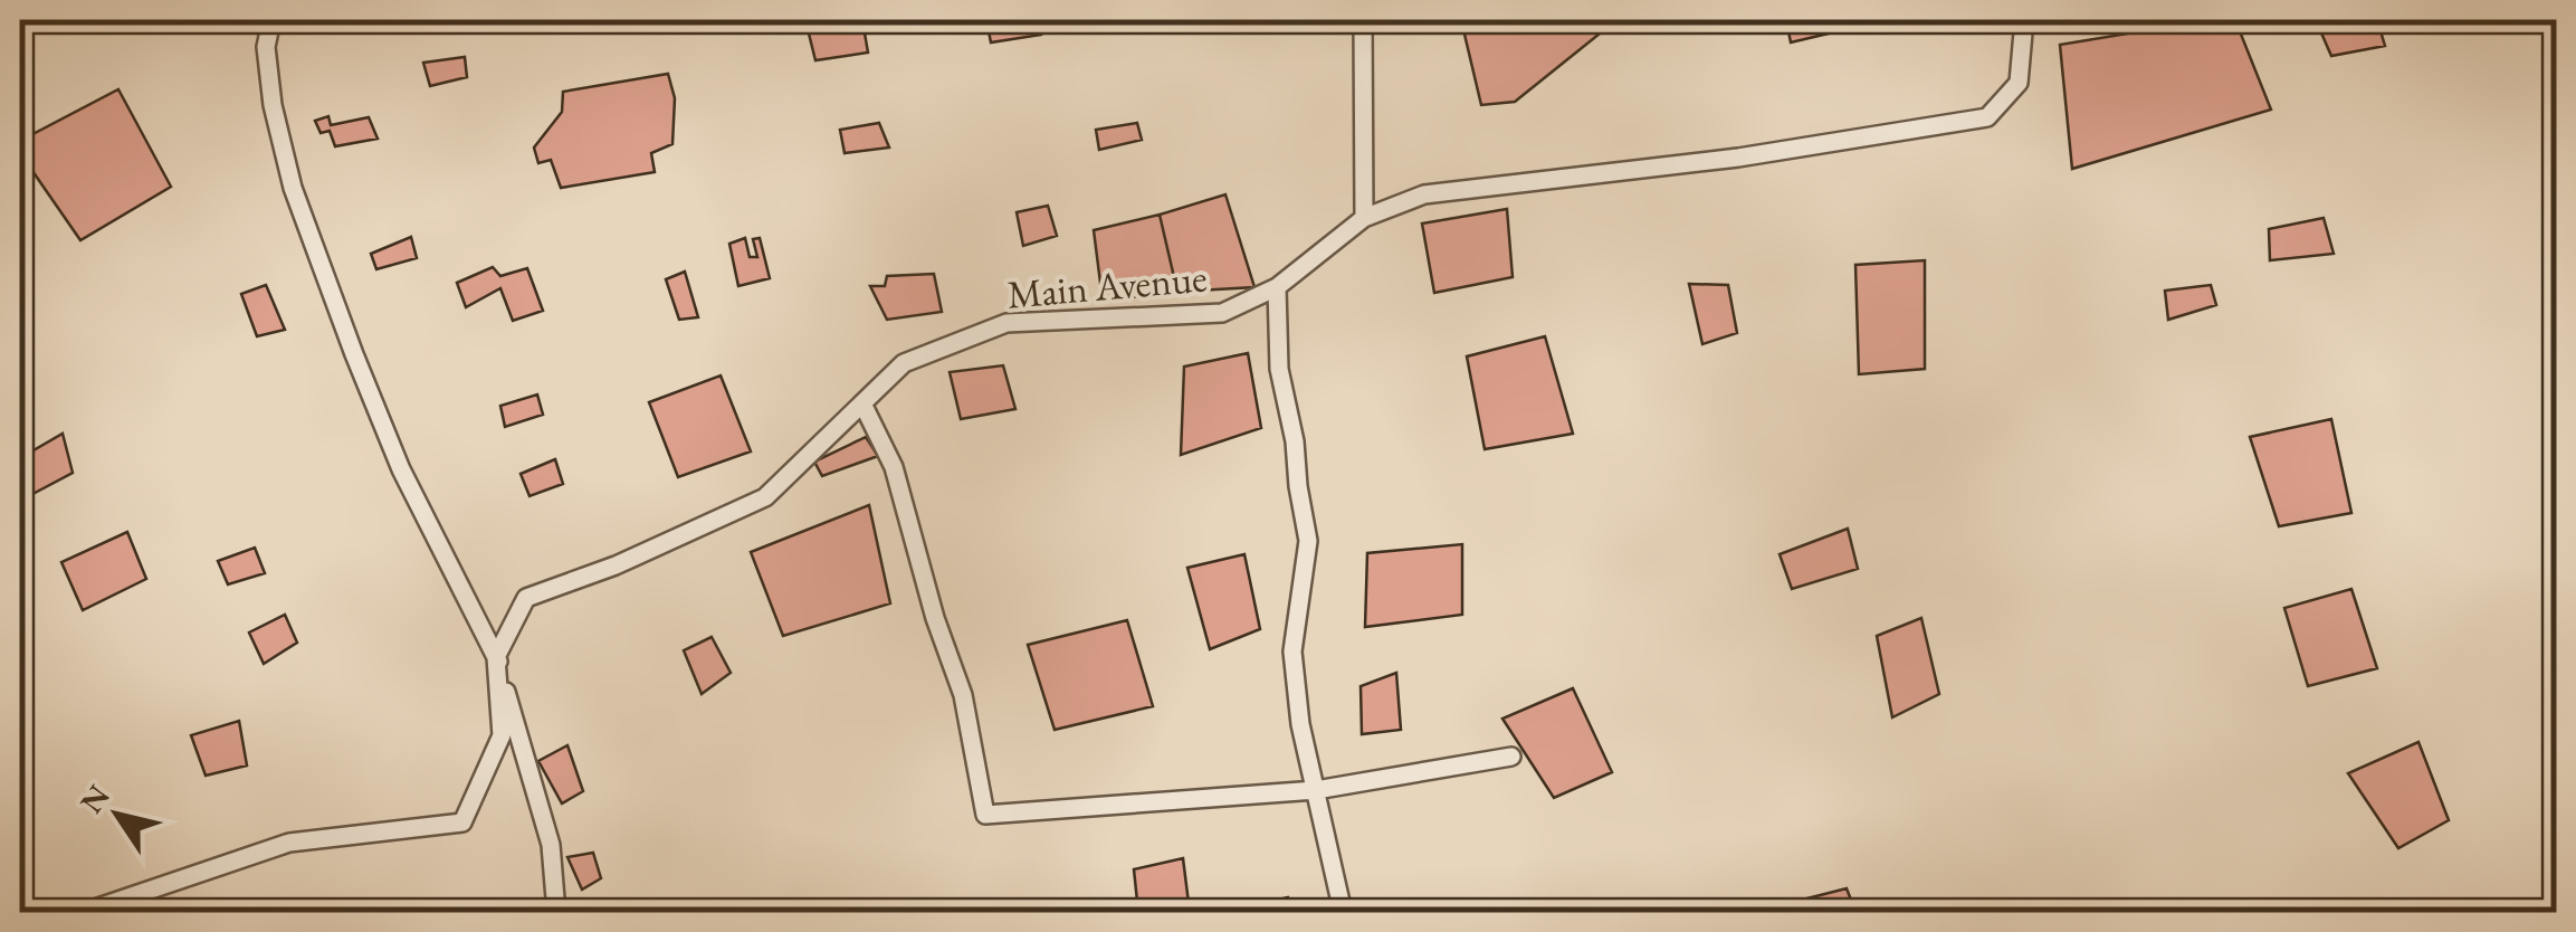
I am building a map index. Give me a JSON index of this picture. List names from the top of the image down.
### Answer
{
  "streets": {
    "street": ["Main Avenue"]
  },
  "north": "top left"
}
